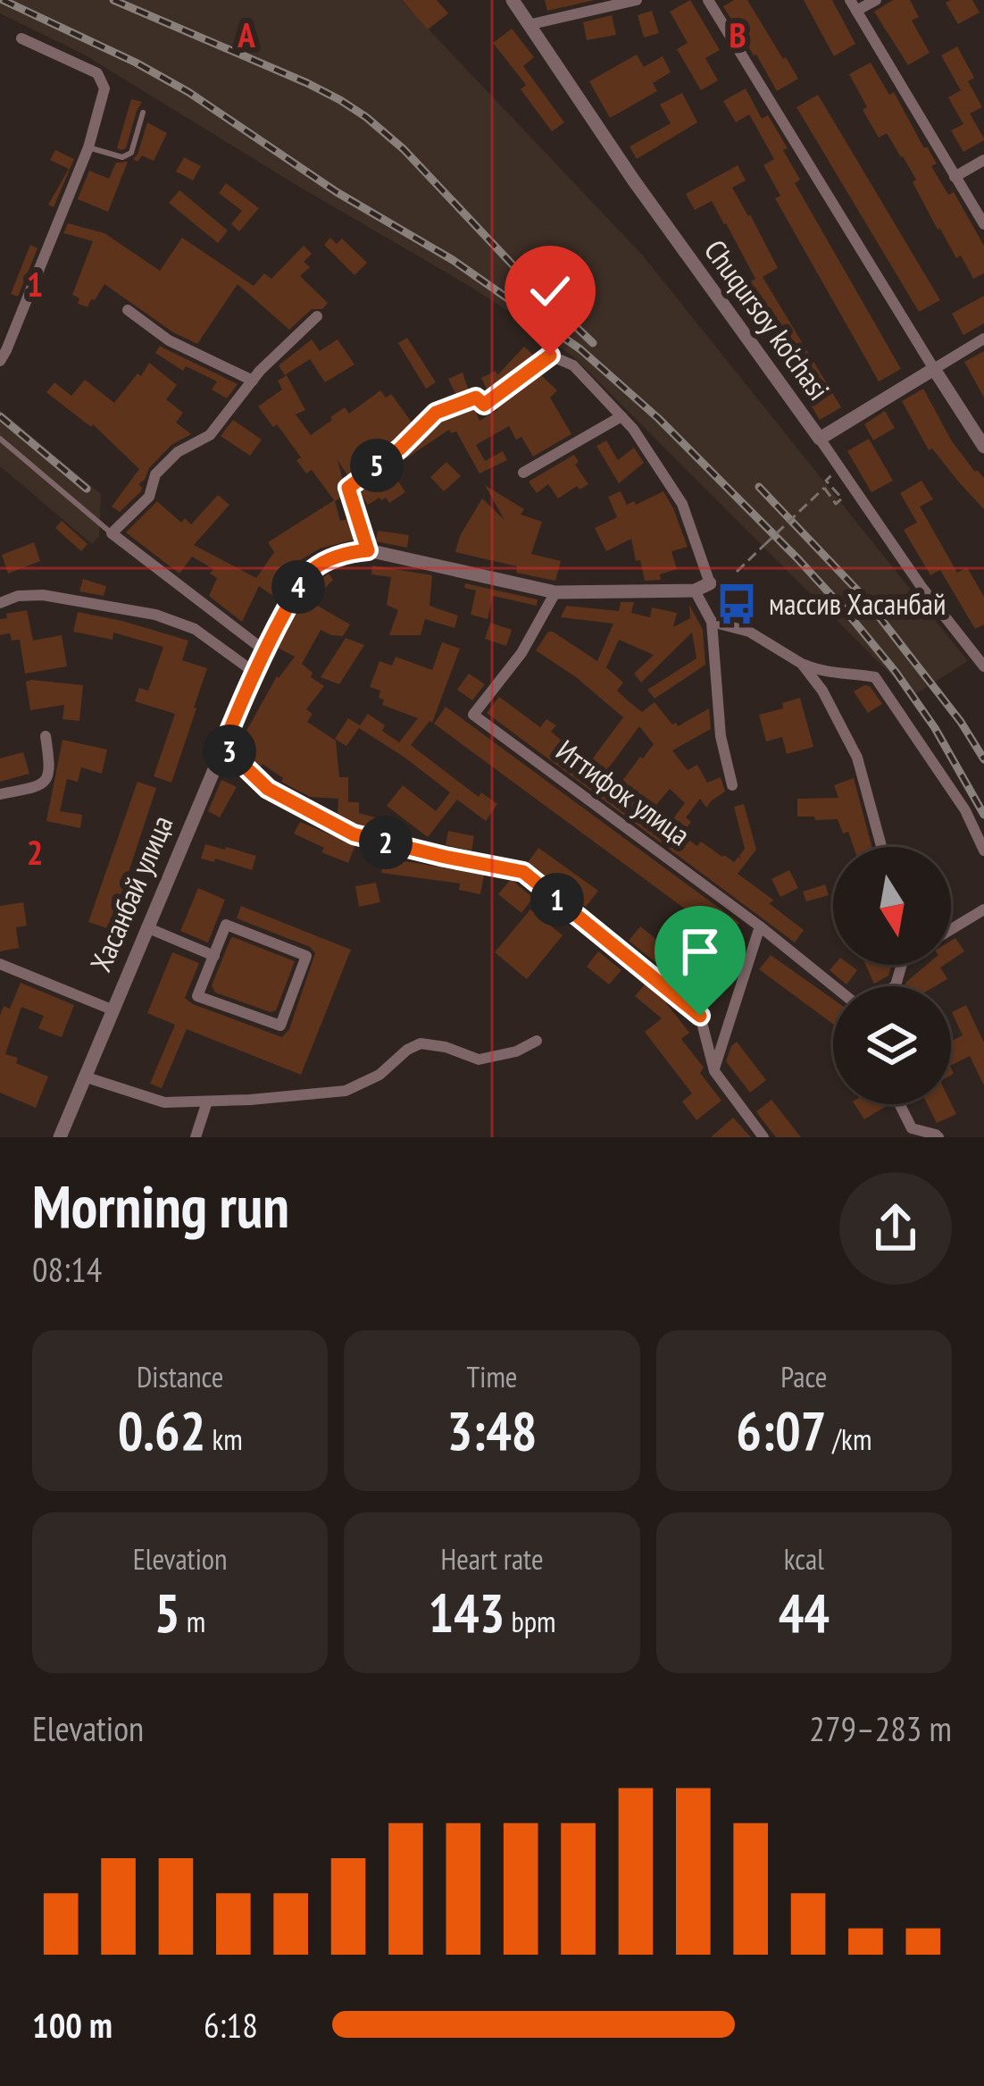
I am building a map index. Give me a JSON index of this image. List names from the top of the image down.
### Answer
{
  "streets": {
    "street": ["Chuqursoy ko'chasi", "Иттифок улица", "Хасанбай улица"]
  },
  "places": {
    "bus stop": ["массив Хасанбай"]
  },
  "north": "bottom",
  "page": {
    "pins": [
      "5",
      "4",
      "3",
      "2",
      "1"
    ],
    "heading": ["Morning run", "08:14"],
    "stats": [
      ["Distance", "0.62 km"],
      ["Time", "3:48"],
      ["Pace", "6:07 /km"],
      ["Elevation", "5 m"],
      ["Heart rate", "143 bpm"],
      ["kcal", "44"]
    ],
    "chart": ["Elevation", "279–283 m"],
    "list": [
      {
        "name": "100 m",
        "note": "6:18"
      }
    ]
  },
  "grid": {
    "columns": ["A", "B"],
    "rows": ["1", "2"]
  }
}
